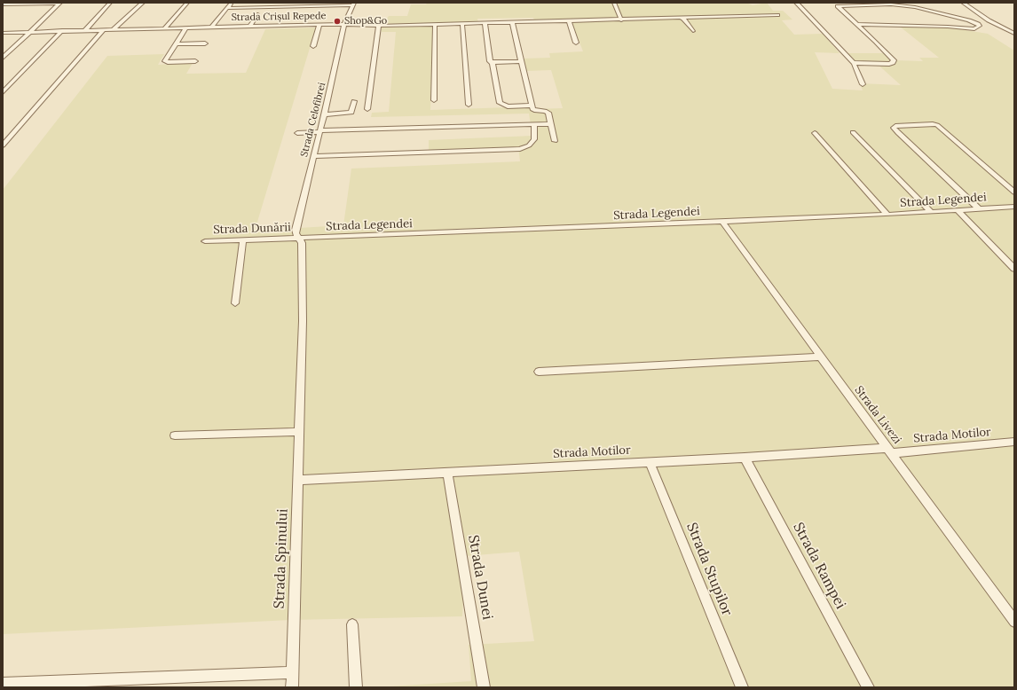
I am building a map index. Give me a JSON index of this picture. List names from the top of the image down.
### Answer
{
  "streets": {
    "street": [
      "Strada Crișul Repede",
      "Strada Celofibrei",
      "Strada Legendei",
      "Strada Dunării",
      "Strada Livezi",
      "Strada Motilor",
      "Strada Spinului",
      "Strada Rampei",
      "Strada Stupilor",
      "Strada Dunei"
    ]
  },
  "crossings": [
    ["Strada Crișul Repede", "Strada Celofibrei"],
    ["Strada Celofibrei", "Strada Legendei"],
    ["Strada Celofibrei", "Strada Dunării"],
    ["Strada Celofibrei", "Strada Spinului"],
    ["Strada Legendei", "Strada Dunării"],
    ["Strada Legendei", "Strada Livezi"],
    ["Strada Livezi", "Strada Motilor"],
    ["Strada Motilor", "Strada Spinului"],
    ["Strada Motilor", "Strada Rampei"],
    ["Strada Motilor", "Strada Stupilor"],
    ["Strada Motilor", "Strada Dunei"]
  ],
  "places": ["Shop&Go"]
}
